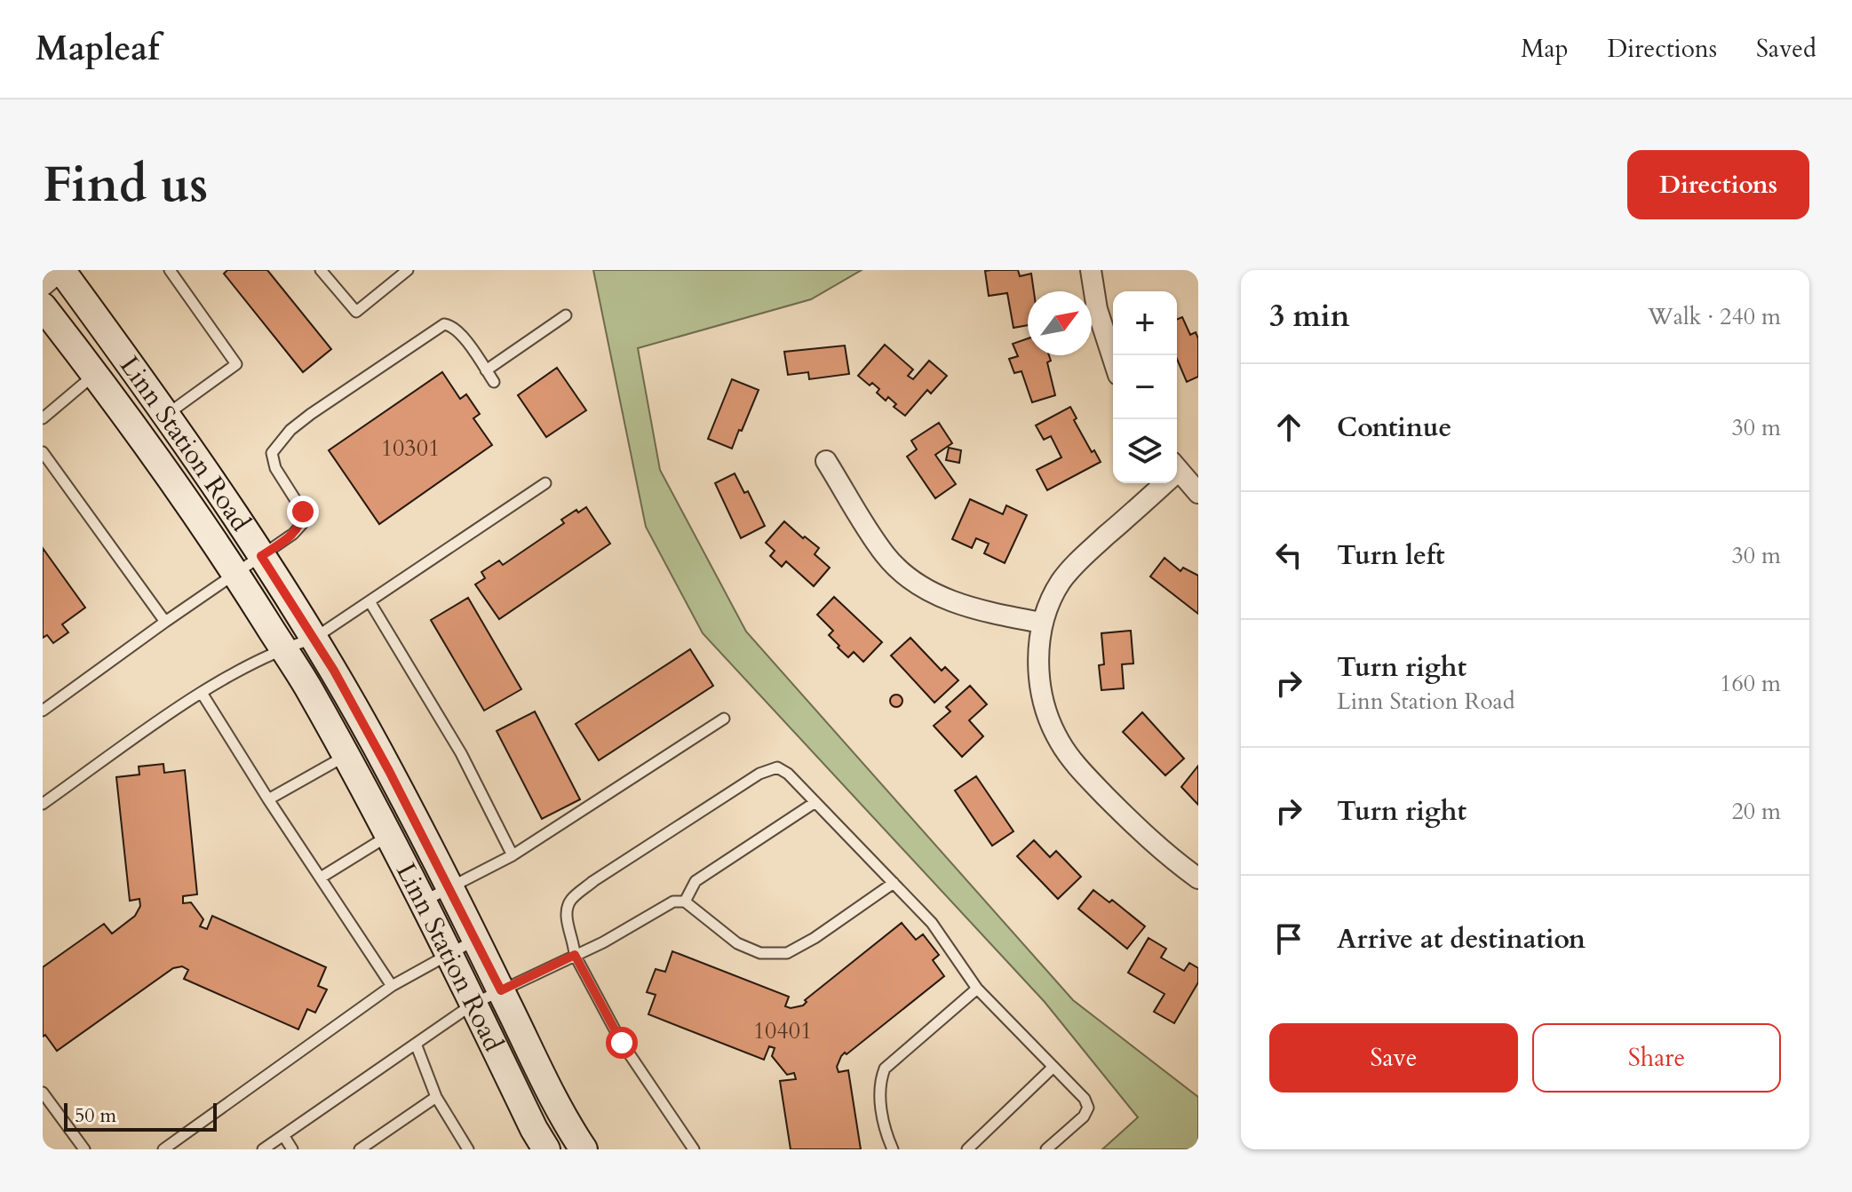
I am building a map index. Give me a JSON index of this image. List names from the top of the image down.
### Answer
{
  "streets": {
    "street": ["Linn Station Road"]
  },
  "house_numbers": ["10301", "10401"],
  "scale_bar": "50 m",
  "north": "top right",
  "page": {
    "header": "Mapleaf",
    "nav": ["Map", "Directions", "Saved"],
    "buttons": [
      "Directions",
      ["Save", "Share"]
    ],
    "title": "Find us",
    "heading": ["3 min", "Walk · 240 m"],
    "map_buttons": ["+", "−"],
    "list": [
      ["Continue", "30 m"],
      ["Turn left", "30 m"],
      ["Turn right", "Linn Station Road", "160 m"],
      ["Turn right", "20 m"],
      "Arrive at destination"
    ],
    "scale": "50 m"
  }
}
